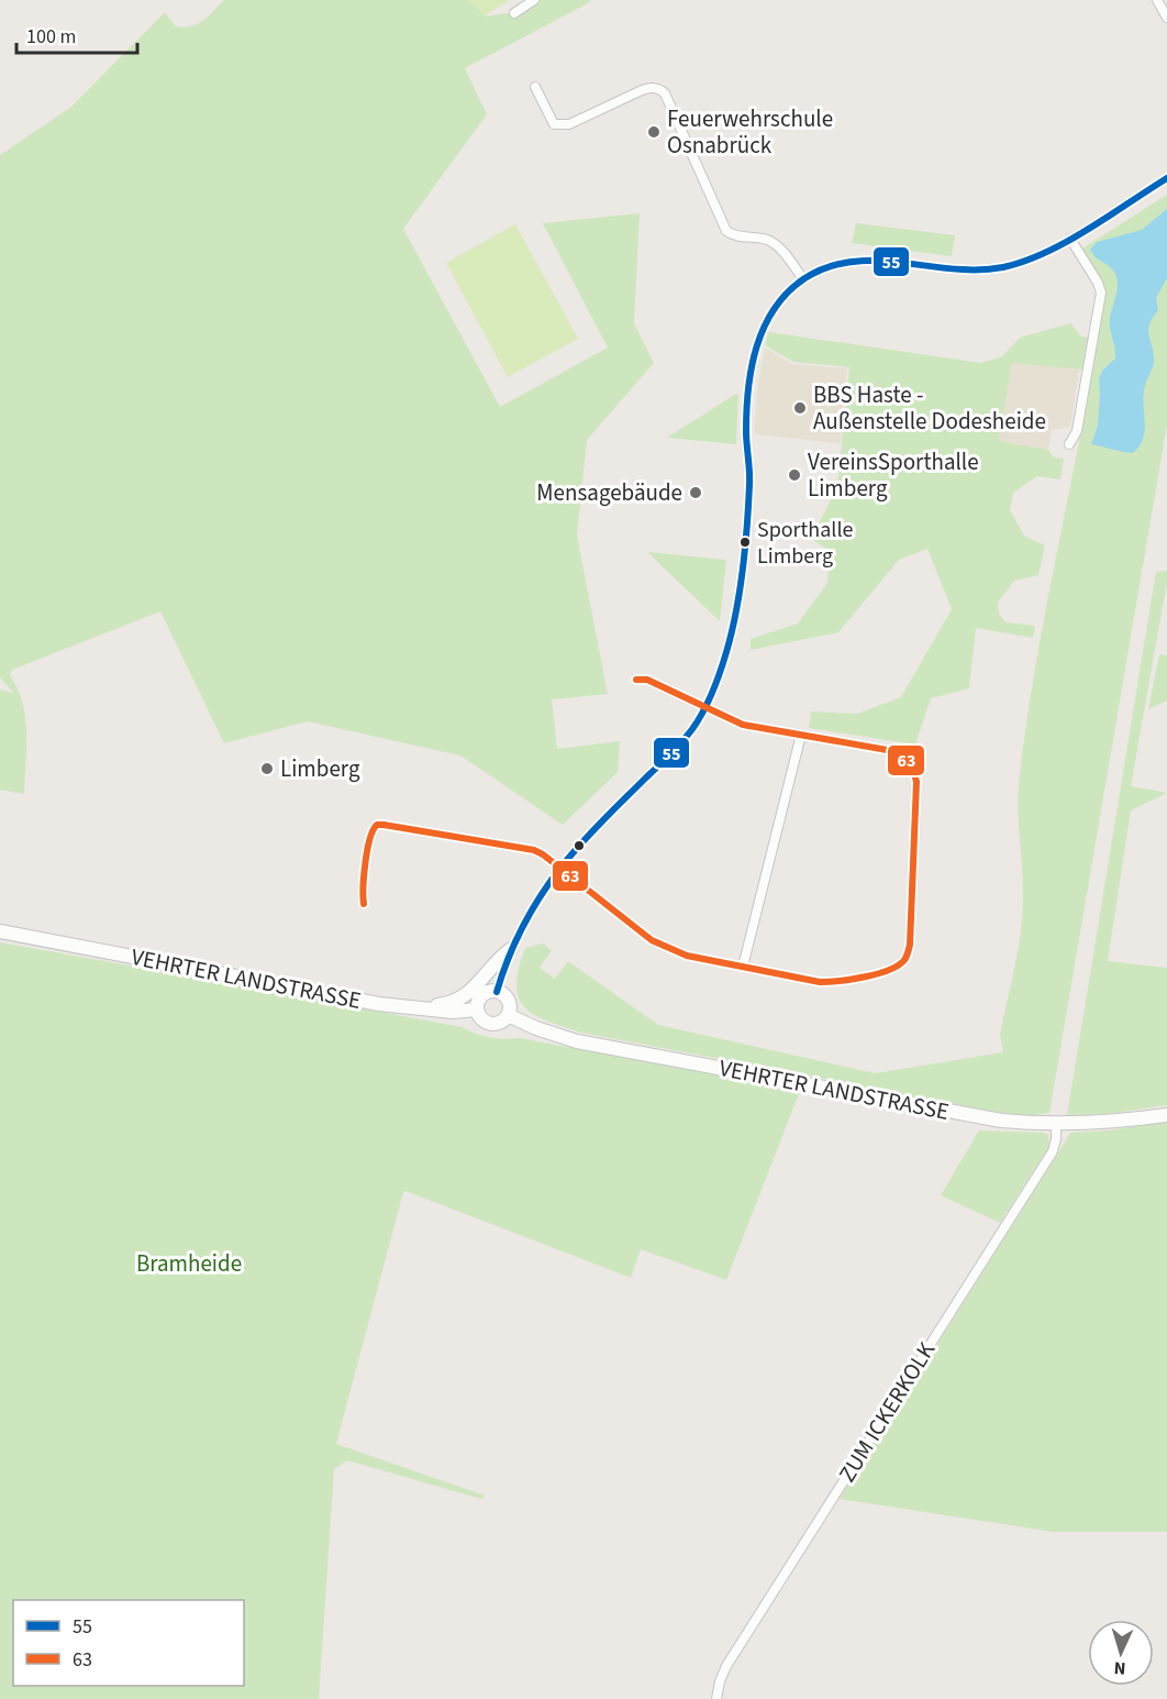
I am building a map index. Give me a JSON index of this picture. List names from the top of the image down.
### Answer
{
  "streets": {
    "main road": ["VEHRTER LANDSTRASSE"],
    "street": ["ZUM ICKERKOLK"]
  },
  "crossings": [
    ["VEHRTER LANDSTRASSE", "ZUM ICKERKOLK"]
  ],
  "parks": ["Bramheide"],
  "places": [
    "Feuerwehrschule Osnabrück",
    "BBS Haste - Außenstelle Dodesheide",
    "VereinsSporthalle Limberg",
    "Mensagebäude",
    "Sporthalle Limberg",
    "Limberg"
  ],
  "lines": ["transit line 55", "transit line 63"],
  "legend": ["55", "63"],
  "scale_bar": "100 m",
  "north": "bottom"
}
